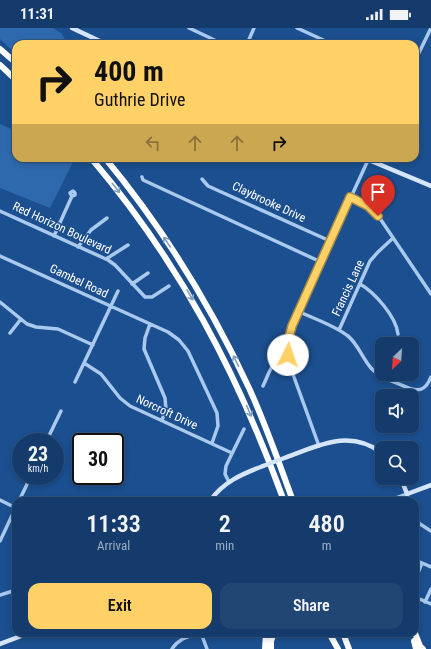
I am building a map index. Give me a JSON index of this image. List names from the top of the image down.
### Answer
{
  "streets": {
    "street": [
      "Claybrooke Drive",
      "Red Horizon Boulevard",
      "Gambel Road",
      "Francis Lane",
      "Norcroft Drive"
    ]
  },
  "crossings": [
    ["Gambel Road", "Norcroft Drive"]
  ],
  "north": "bottom left",
  "page": {
    "status": "11:31",
    "turn": ["400 m", "Guthrie Drive"],
    "speed": "23 km/h",
    "limit": "30",
    "eta": [
      "11:33",
      "Arrival",
      "2",
      "min",
      "480",
      "m"
    ],
    "buttons": ["Exit", "Share"]
  }
}
